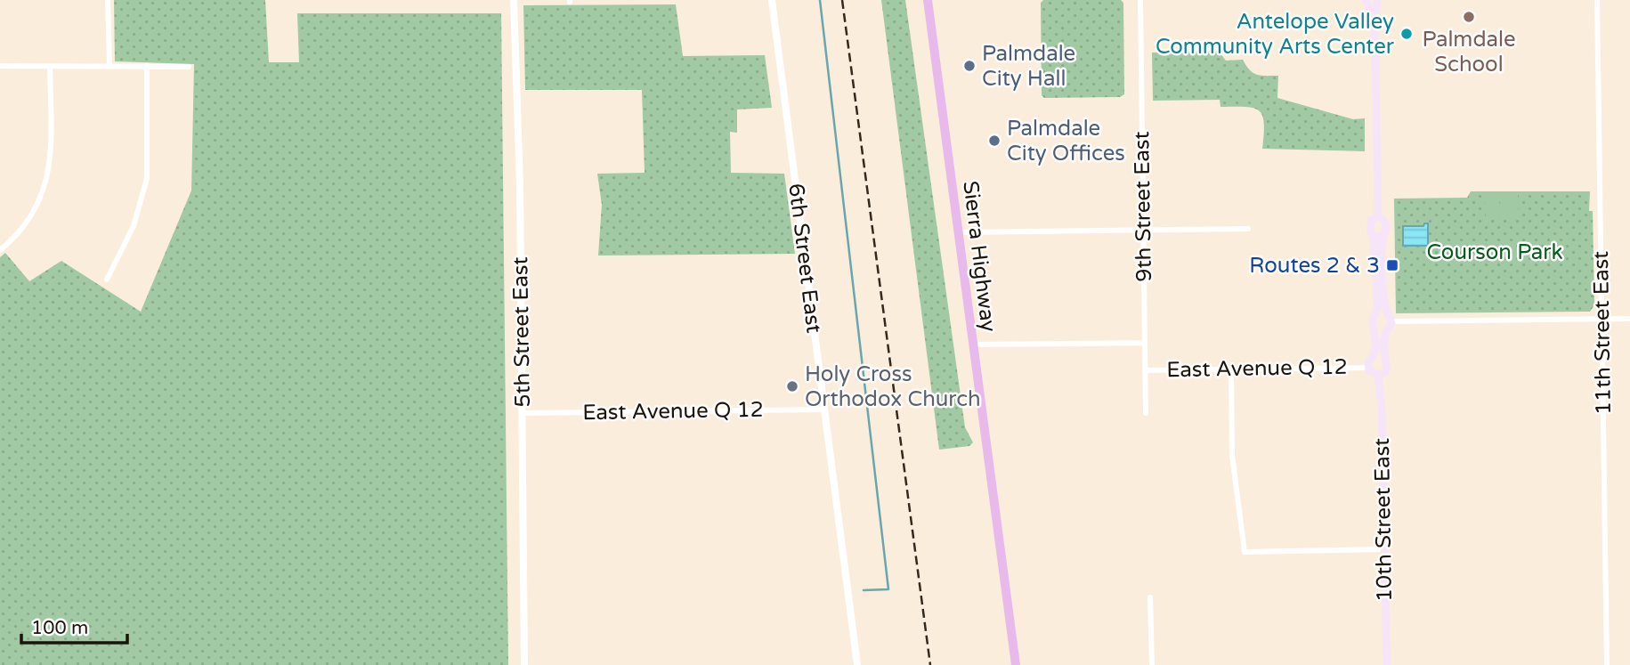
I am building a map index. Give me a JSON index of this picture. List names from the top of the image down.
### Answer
{
  "streets": {
    "highway": ["Sierra Highway"],
    "main road": ["10th Street East"],
    "street": [
      "9th Street East",
      "6th Street East",
      "5th Street East",
      "11th Street East",
      "East Avenue Q 12"
    ]
  },
  "crossings": [
    ["9th Street East", "East Avenue Q 12"],
    ["Sierra Highway", "East Avenue Q 12"],
    ["6th Street East", "East Avenue Q 12"],
    ["5th Street East", "East Avenue Q 12"],
    ["East Avenue Q 12", "10th Street East"]
  ],
  "parks": ["Courson Park"],
  "places": {
    "other": [
      "Palmdale School",
      "Antelope Valley Community Arts Center",
      "Palmdale City Hall",
      "Palmdale City Offices",
      "Holy Cross Orthodox Church"
    ],
    "transit": ["Routes 2 & 3"]
  },
  "scale_bar": "100 m"
}
